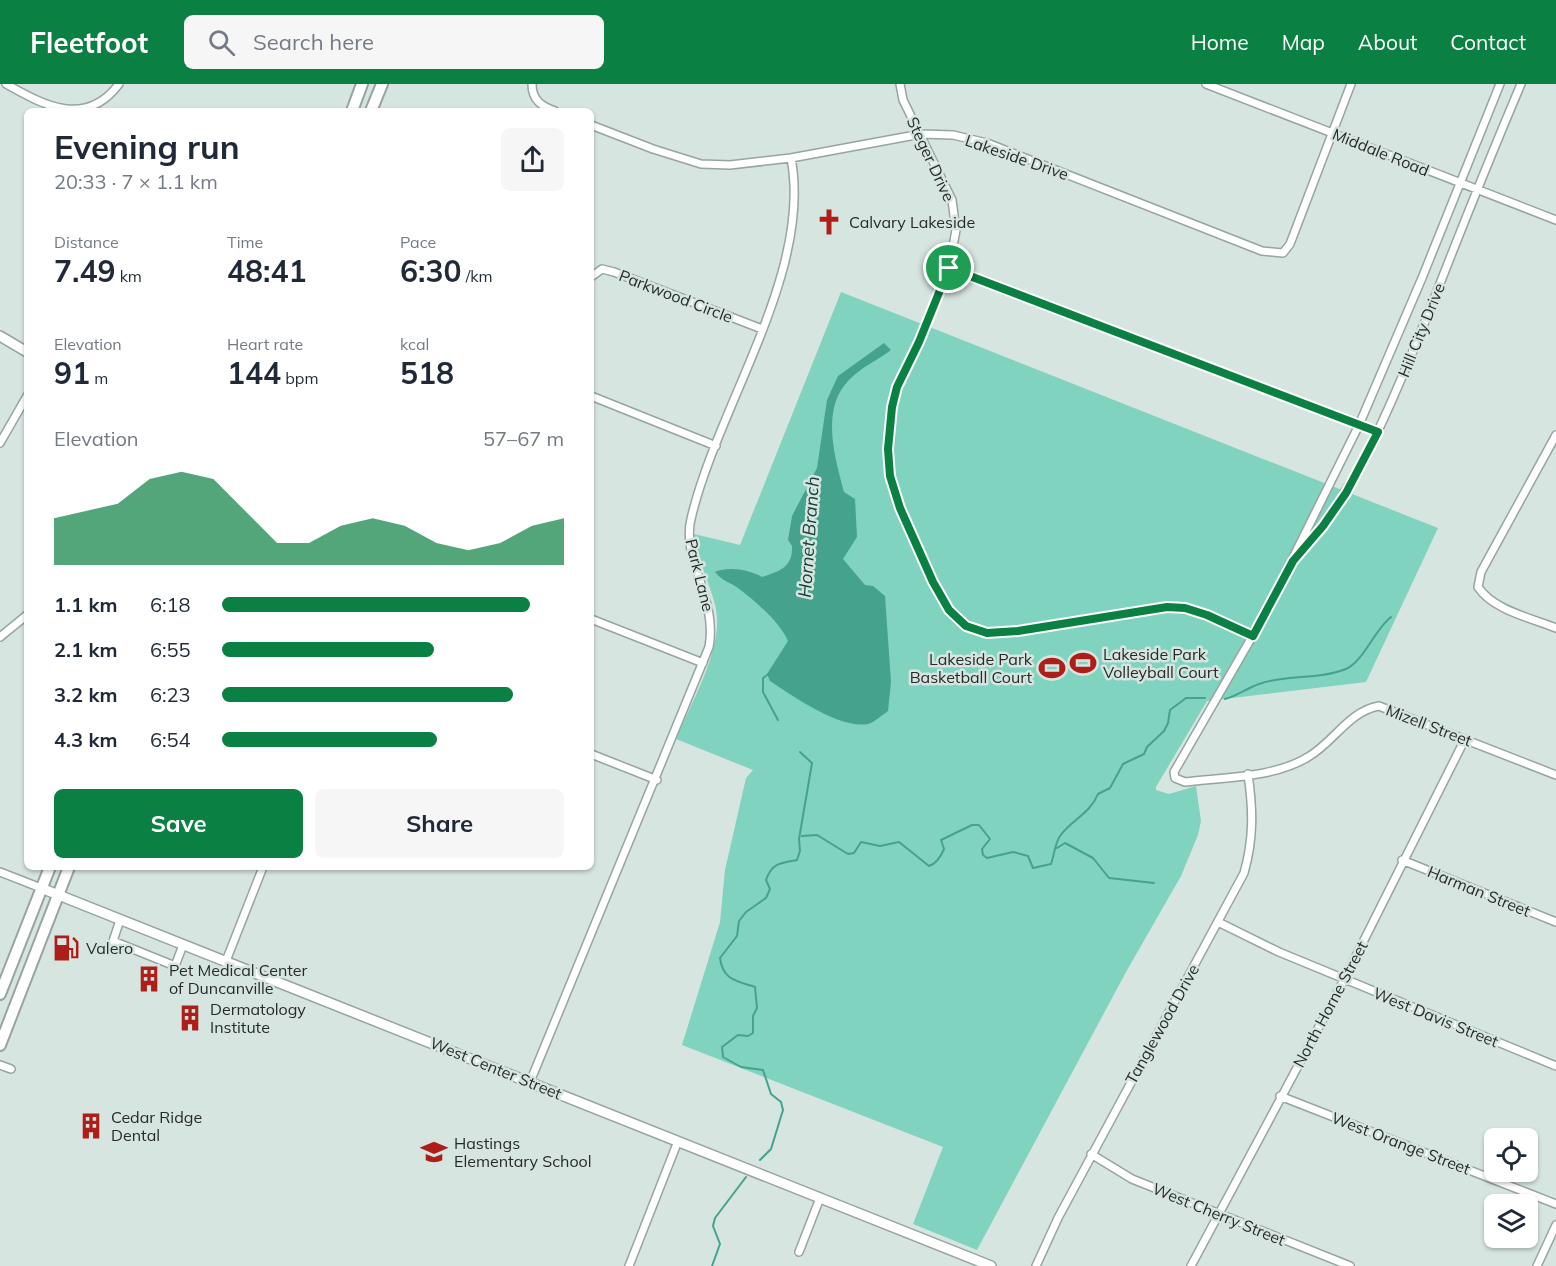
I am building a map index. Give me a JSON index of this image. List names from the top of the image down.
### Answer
{
  "streets": {
    "street": [
      "Middale Road",
      "Lakeside Drive",
      "Steger Drive",
      "Parkwood Circle",
      "Hill City Drive",
      "Park Lane",
      "Mizell Street",
      "Harman Street",
      "North Horne Street",
      "West Davis Street",
      "Tanglewood Drive",
      "West Center Street",
      "West Orange Street",
      "West Cherry Street"
    ]
  },
  "crossings": [
    ["Middale Road", "Lakeside Drive"],
    ["Middale Road", "Hill City Drive"],
    ["Lakeside Drive", "Steger Drive"],
    ["Lakeside Drive", "Park Lane"],
    ["Steger Drive", "Hill City Drive"],
    ["Parkwood Circle", "Park Lane"],
    ["Hill City Drive", "Mizell Street"],
    ["Park Lane", "West Center Street"],
    ["Mizell Street", "North Horne Street"],
    ["Mizell Street", "Tanglewood Drive"],
    ["Harman Street", "North Horne Street"],
    ["North Horne Street", "West Davis Street"],
    ["North Horne Street", "West Orange Street"],
    ["North Horne Street", "West Cherry Street"],
    ["West Davis Street", "Tanglewood Drive"],
    ["Tanglewood Drive", "West Cherry Street"]
  ],
  "water": ["Hornet Branch"],
  "places": {
    "church": ["Calvary Lakeside"],
    "sports": ["Lakeside Park Volleyball Court", "Lakeside Park Basketball Court"],
    "fuel station": ["Valero"],
    "building": ["Pet Medical Center of Duncanville", "Dermatology Institute", "Cedar Ridge Dental"],
    "school or university": ["Hastings Elementary School"]
  },
  "page": {
    "header": "Fleetfoot",
    "search": "Search here",
    "nav": [
      "Home",
      "Map",
      "About",
      "Contact"
    ],
    "heading": ["Evening run", "20:33 · 7 × 1.1 km"],
    "stats": [
      ["Distance", "7.49 km"],
      ["Time", "48:41"],
      ["Pace", "6:30 /km"],
      ["Elevation", "91 m"],
      ["Heart rate", "144 bpm"],
      ["kcal", "518"]
    ],
    "chart": ["Elevation", "57–67 m"],
    "list": [
      {
        "name": "1.1 km",
        "note": "6:18"
      },
      {
        "name": "2.1 km",
        "note": "6:55"
      },
      {
        "name": "3.2 km",
        "note": "6:23"
      },
      {
        "name": "4.3 km",
        "note": "6:54"
      }
    ],
    "buttons": ["Save", "Share"]
  }
}
